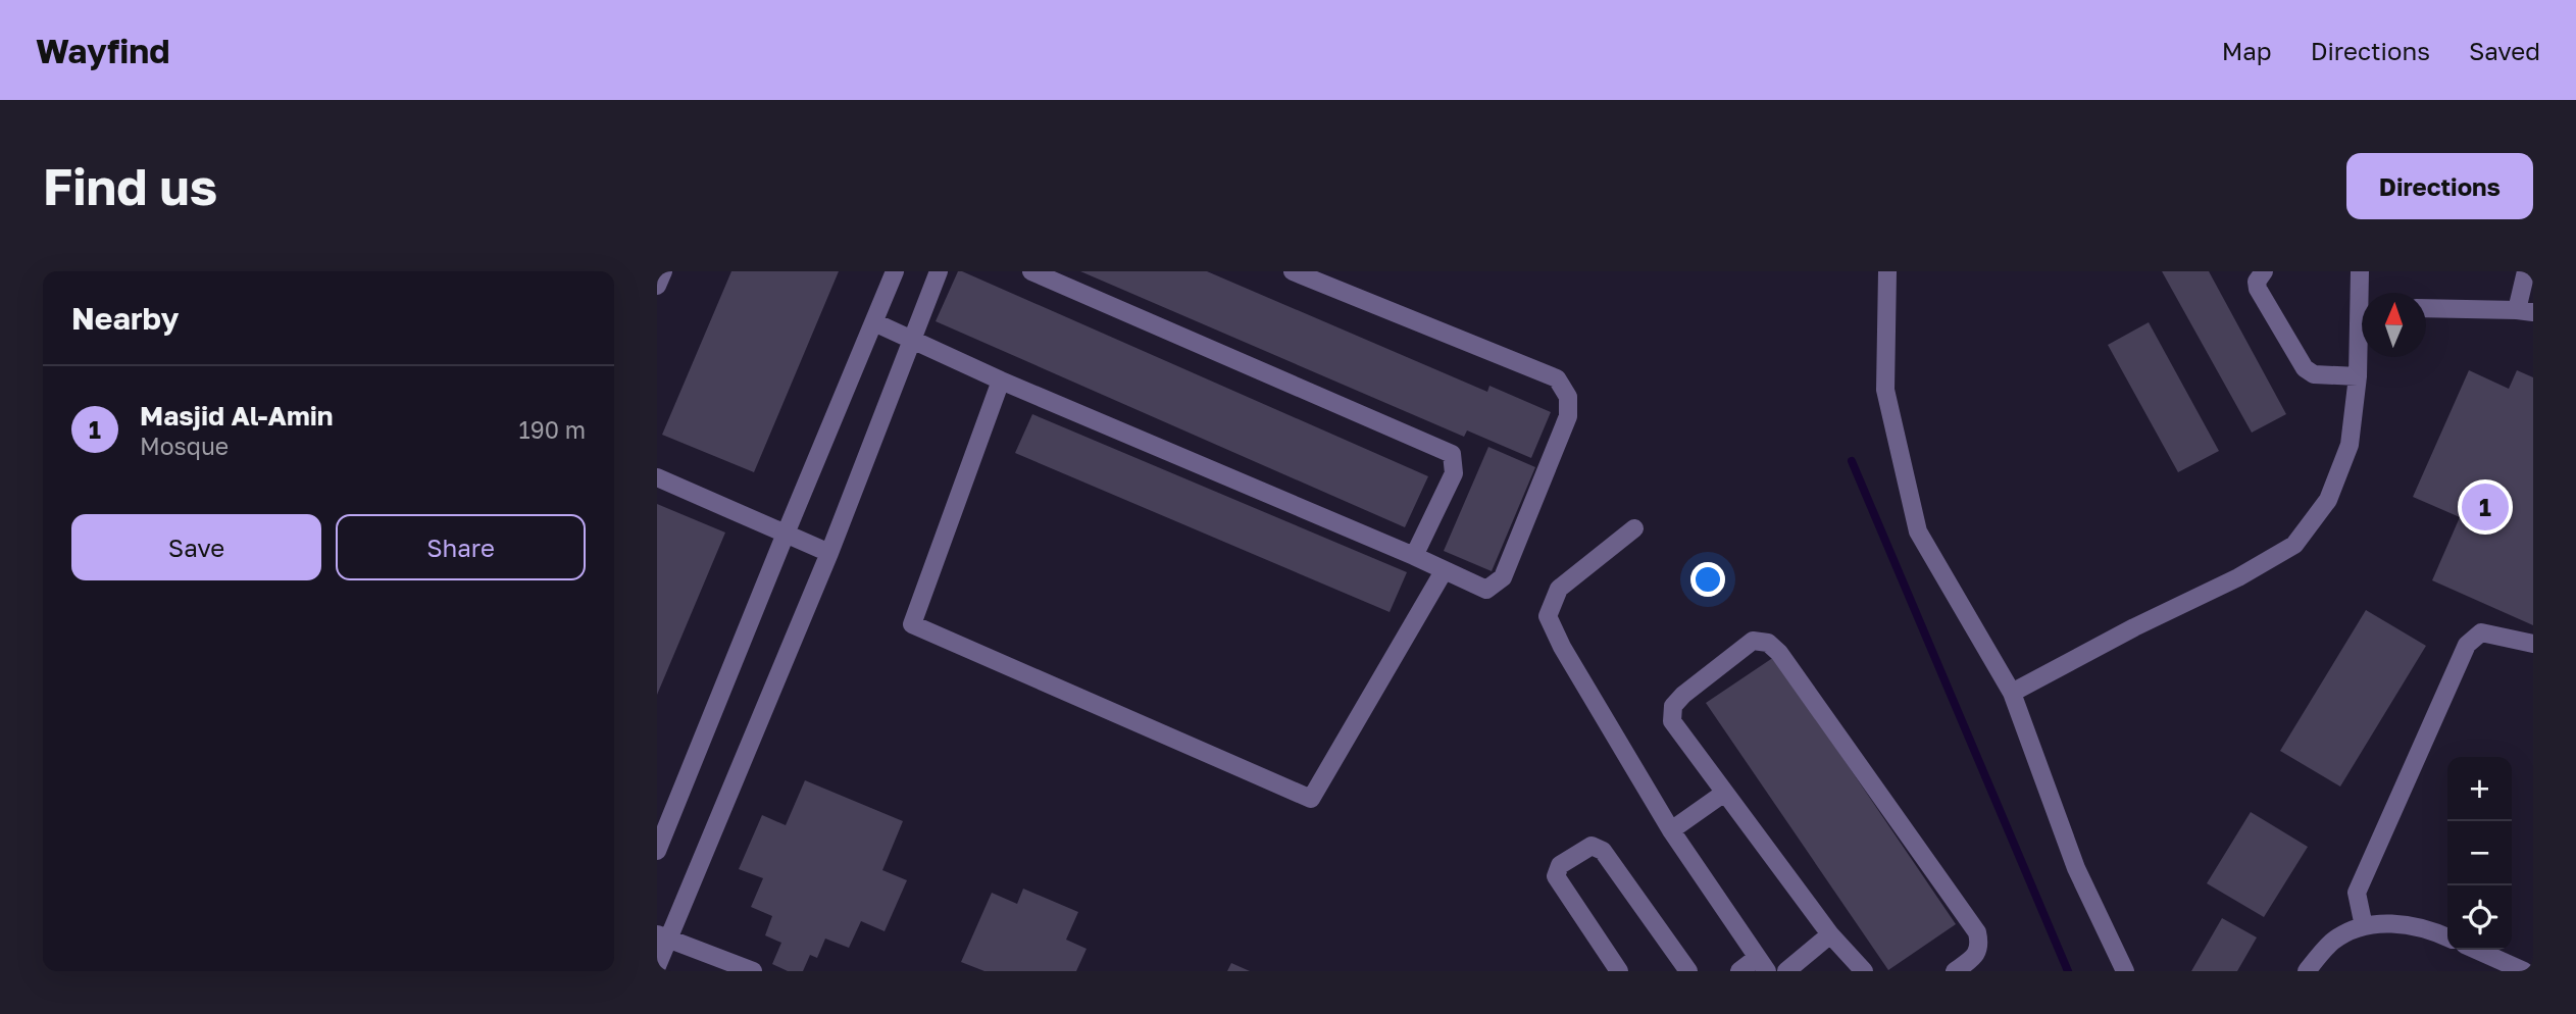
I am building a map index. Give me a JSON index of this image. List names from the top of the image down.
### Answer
{
  "north": "top",
  "page": {
    "header": "Wayfind",
    "nav": ["Map", "Directions", "Saved"],
    "buttons": [
      "Directions",
      ["Save", "Share"]
    ],
    "title": "Find us",
    "heading": "Nearby",
    "list": [
      {
        "mark": "1",
        "name": "Masjid Al-Amin",
        "note": "Mosque",
        "value": "190 m"
      }
    ],
    "pins": "1",
    "map_buttons": ["+", "−"]
  }
}
